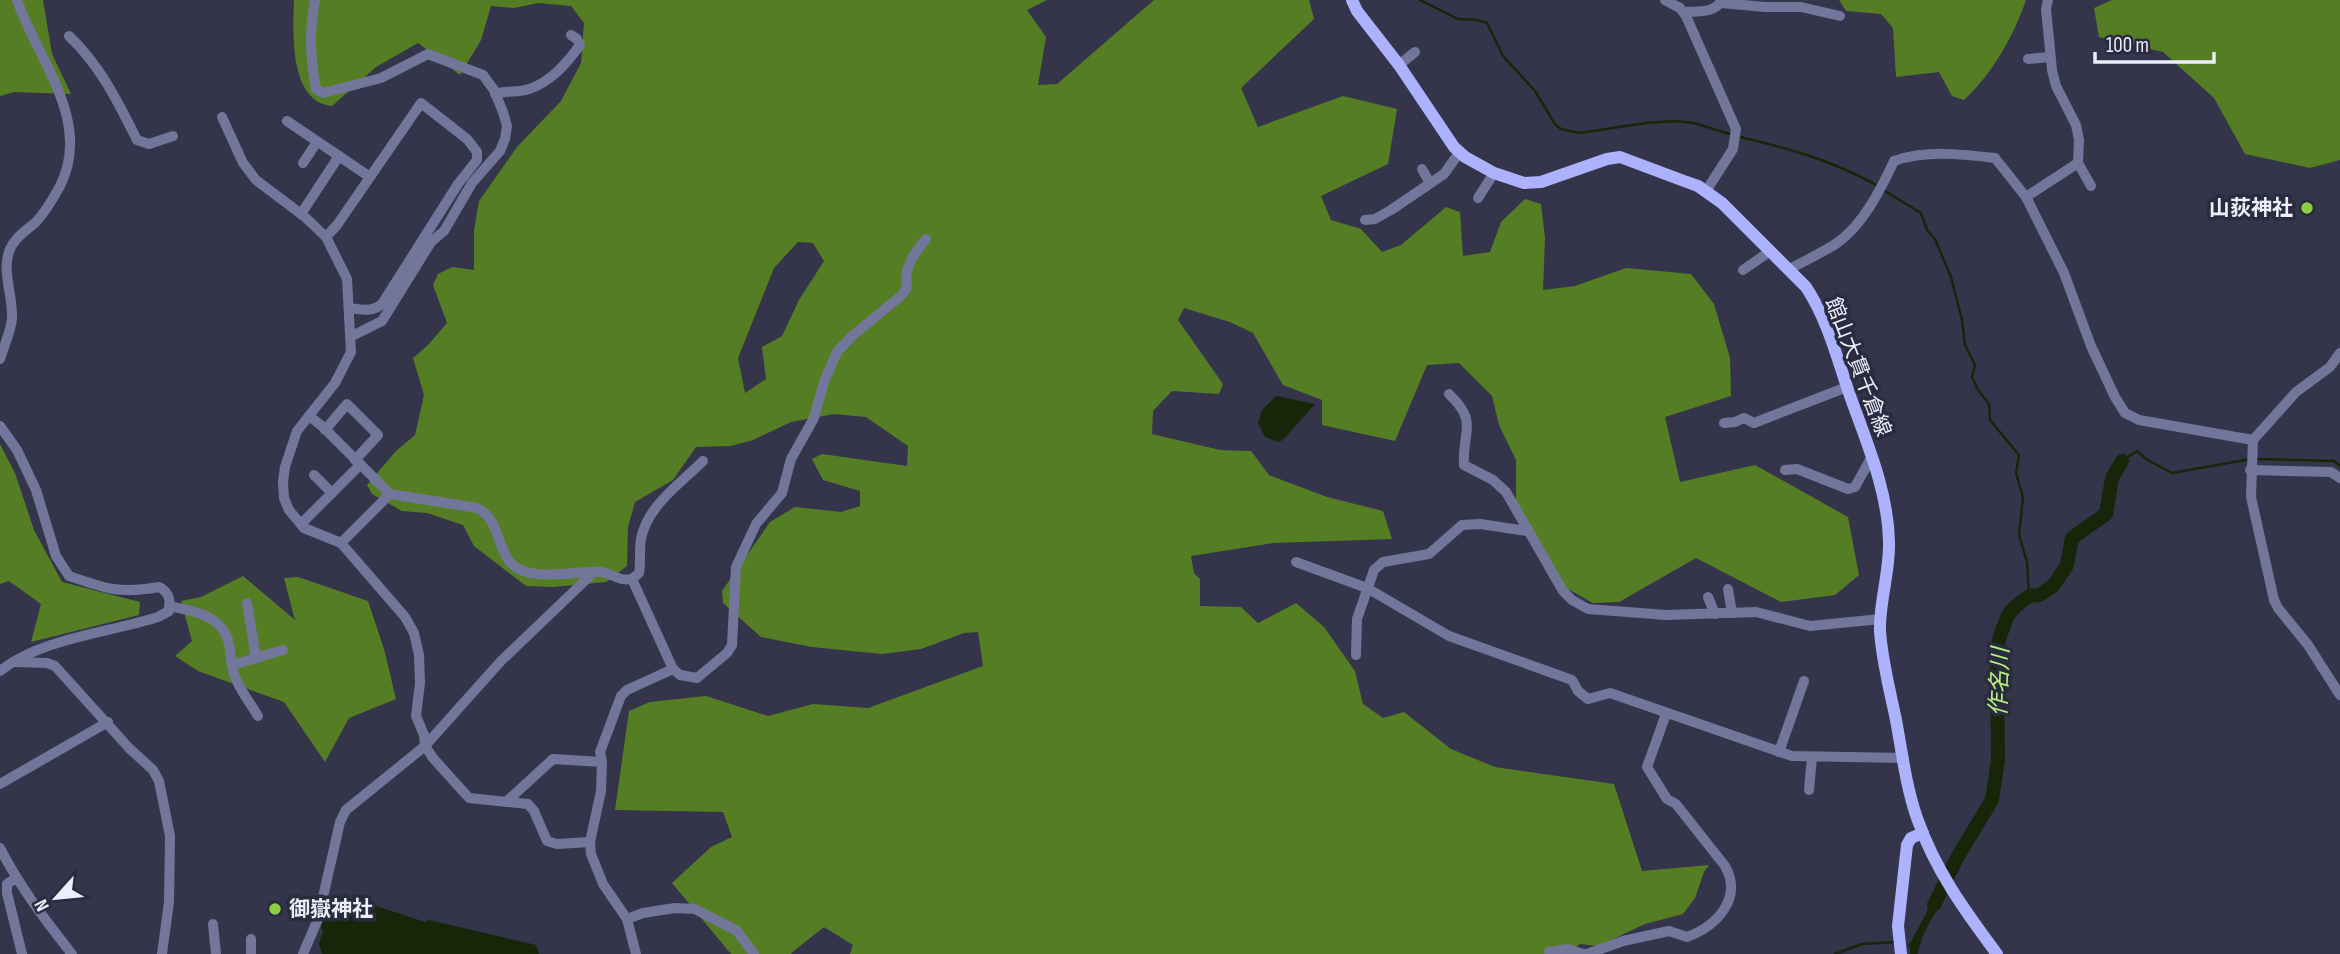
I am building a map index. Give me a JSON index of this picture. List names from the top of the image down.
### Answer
{
  "streets": {
    "main road": ["館山大貫千倉線"]
  },
  "water": ["作名川"],
  "places": ["山荻神社", "御嶽神社"],
  "scale_bar": "100 m",
  "north": "bottom left"
}
